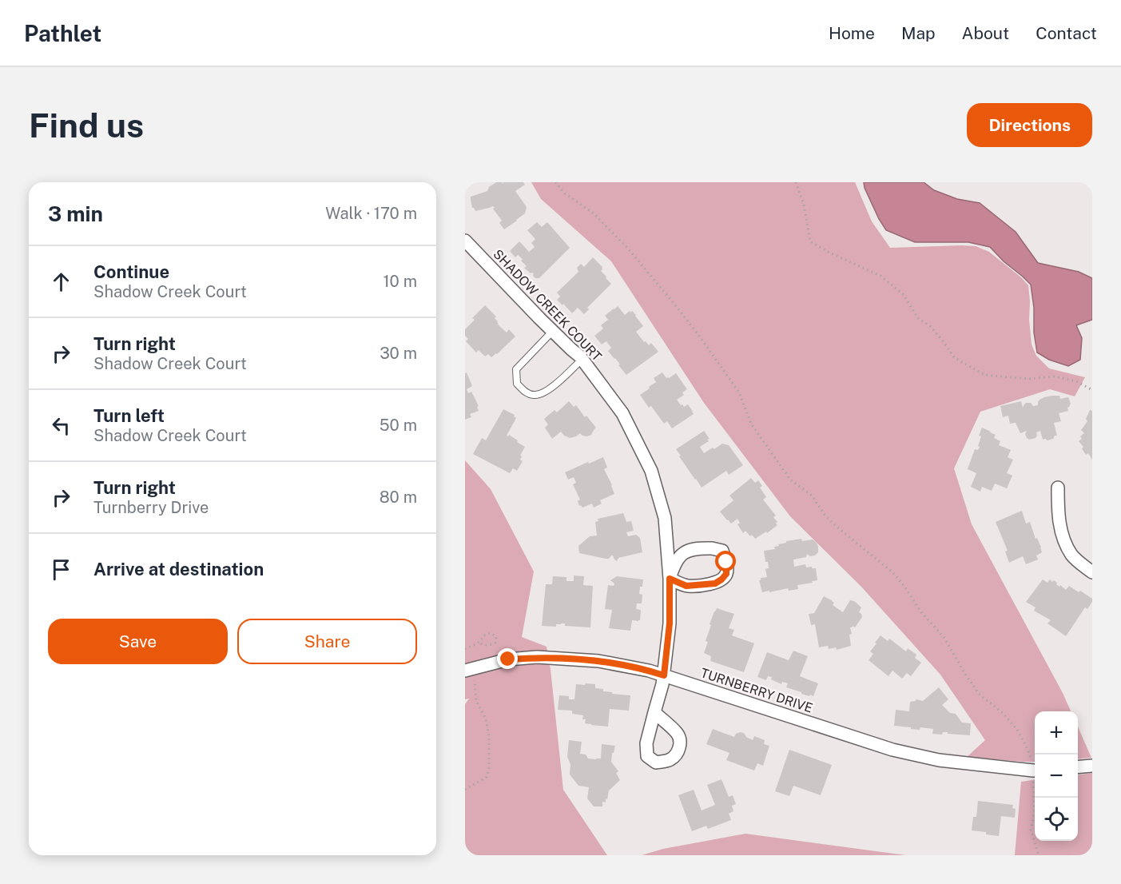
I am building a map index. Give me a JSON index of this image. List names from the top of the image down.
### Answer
{
  "streets": {
    "street": ["SHADOW CREEK COURT", "TURNBERRY DRIVE"]
  },
  "crossings": [
    ["SHADOW CREEK COURT", "TURNBERRY DRIVE"]
  ],
  "page": {
    "header": "Pathlet",
    "nav": [
      "Home",
      "Map",
      "About",
      "Contact"
    ],
    "buttons": [
      "Directions",
      ["Save", "Share"]
    ],
    "title": "Find us",
    "heading": ["3 min", "Walk · 170 m"],
    "list": [
      ["Continue", "Shadow Creek Court", "10 m"],
      ["Turn right", "Shadow Creek Court", "30 m"],
      ["Turn left", "Shadow Creek Court", "50 m"],
      ["Turn right", "Turnberry Drive", "80 m"],
      "Arrive at destination"
    ],
    "map_buttons": ["+", "−"]
  }
}
